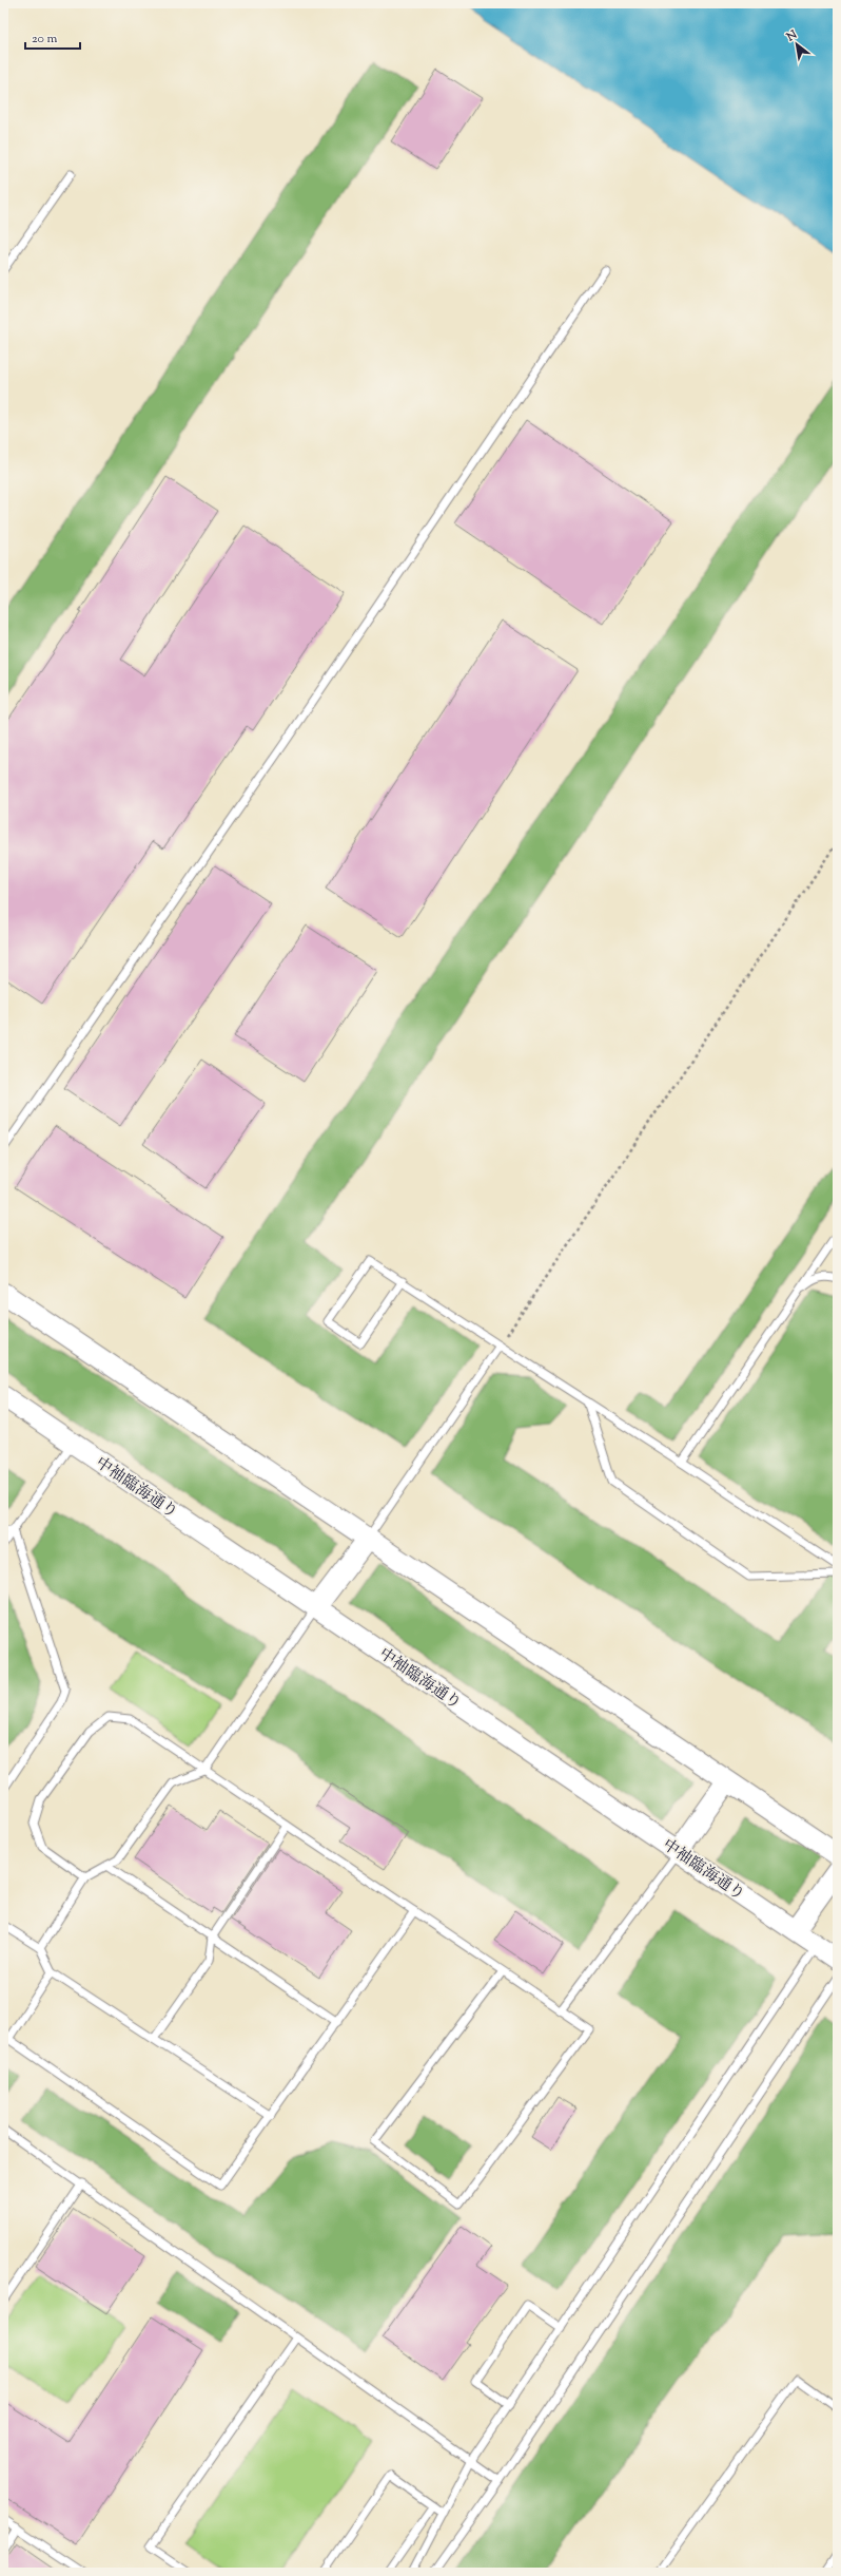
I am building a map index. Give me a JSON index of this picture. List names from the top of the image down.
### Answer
{
  "streets": {
    "street": ["中袖臨海通り"]
  },
  "scale_bar": "20 m",
  "north": "top left"
}
